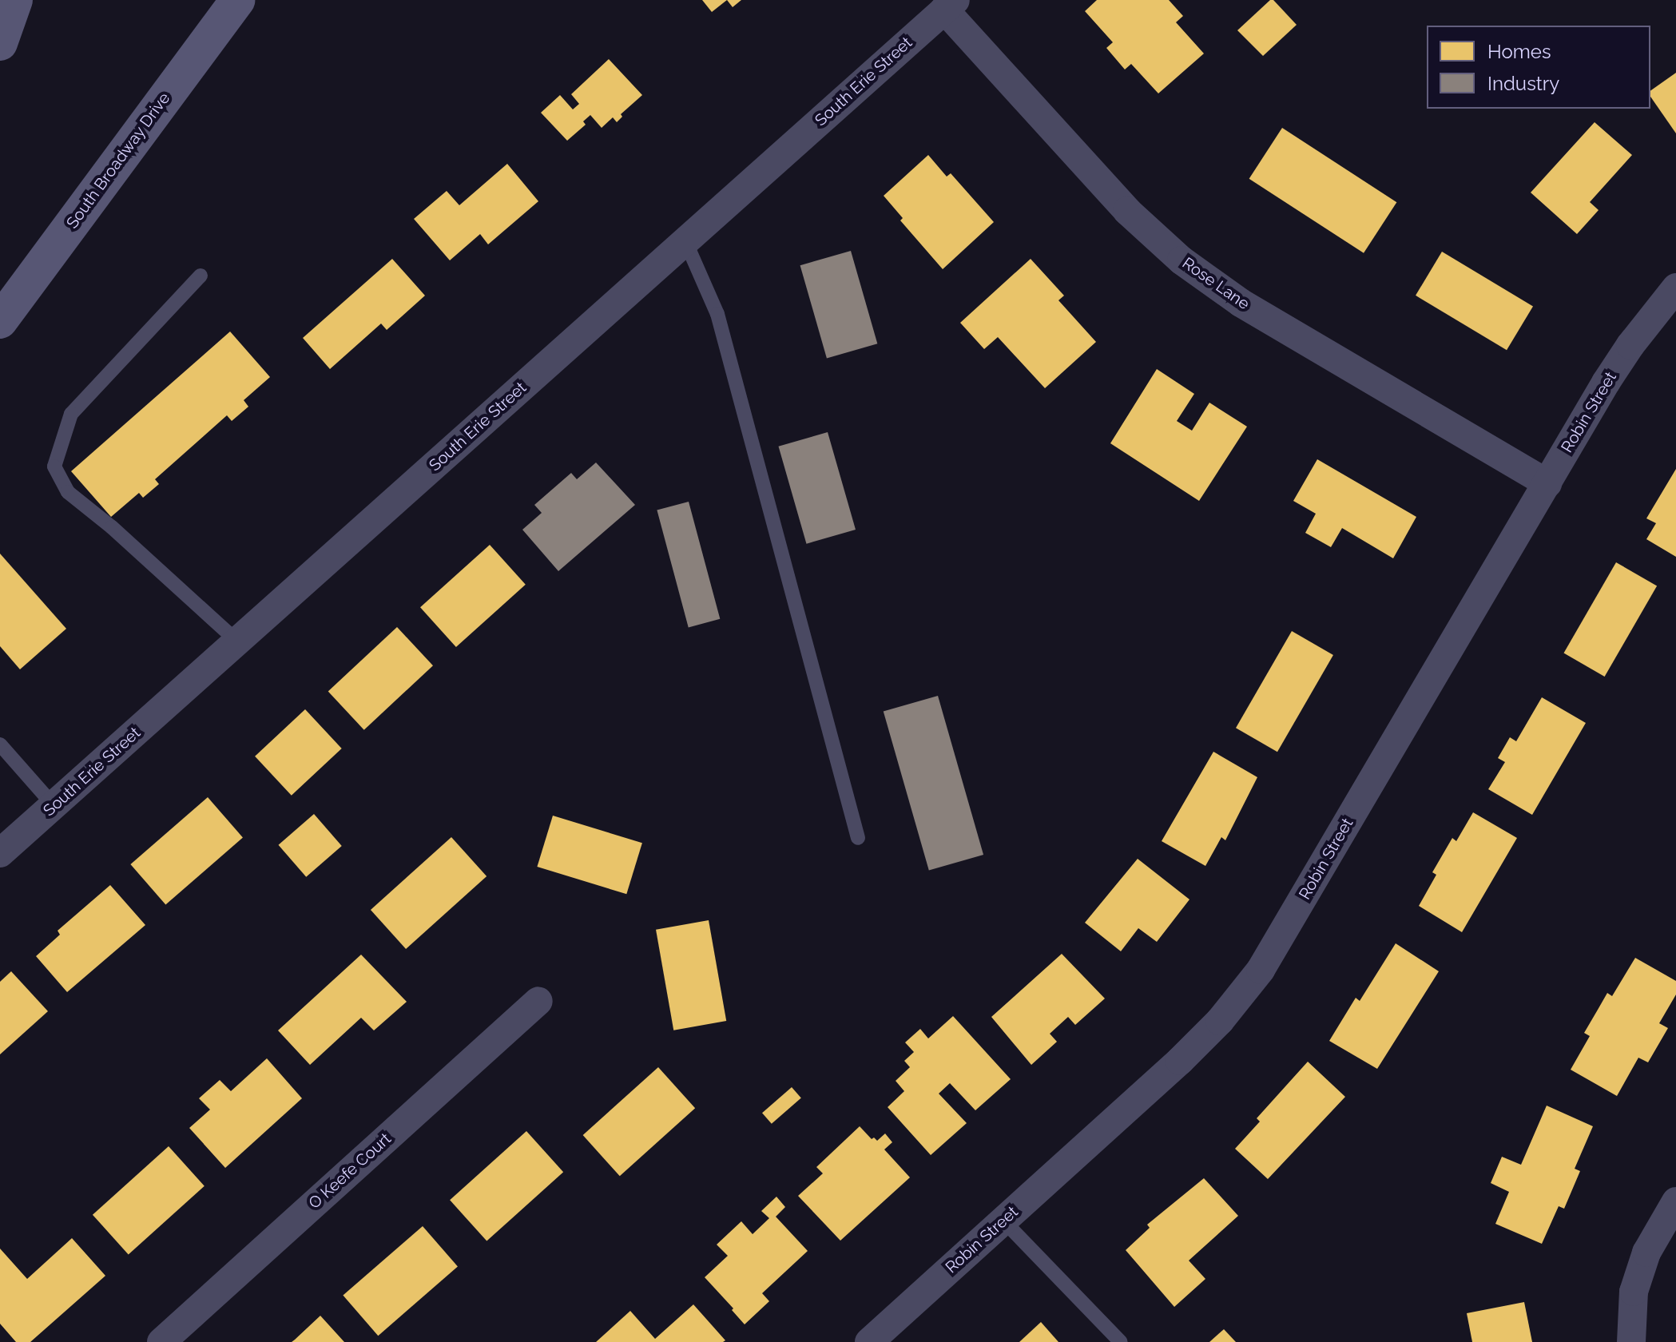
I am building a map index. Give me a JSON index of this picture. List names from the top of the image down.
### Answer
{
  "streets": {
    "main road": ["South Broadway Drive"],
    "street": [
      "South Erie Street",
      "Rose Lane",
      "Robin Street",
      "O Keefe Court"
    ]
  },
  "crossings": [
    ["South Erie Street", "Rose Lane"],
    ["Rose Lane", "Robin Street"]
  ],
  "legend": ["Homes", "Industry"]
}
